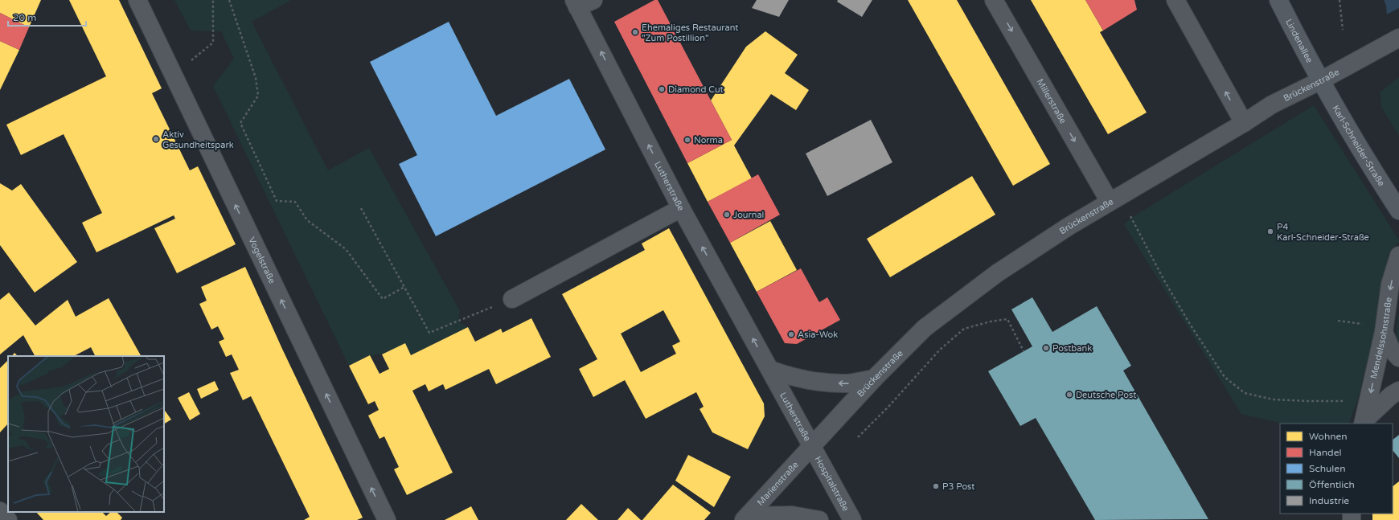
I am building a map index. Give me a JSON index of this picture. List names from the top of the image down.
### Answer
{
  "streets": {
    "main road": ["Lindenallee", "Karl-Schneider-Straße"],
    "street": [
      "Brückenstraße",
      "Millerstraße",
      "Lutherstraße",
      "Vogelstraße",
      "Mendelssohnstraße",
      "Marienstraße",
      "Hospitalstraße"
    ]
  },
  "crossings": [
    ["Lindenallee", "Brückenstraße"],
    ["Lindenallee", "Karl-Schneider-Straße"],
    ["Brückenstraße", "Millerstraße"],
    ["Brückenstraße", "Karl-Schneider-Straße"],
    ["Brückenstraße", "Lutherstraße"],
    ["Brückenstraße", "Marienstraße"],
    ["Brückenstraße", "Hospitalstraße"],
    ["Lutherstraße", "Marienstraße"],
    ["Lutherstraße", "Hospitalstraße"],
    ["Marienstraße", "Hospitalstraße"]
  ],
  "one_way": ["Lutherstraße", "Vogelstraße", "Mendelssohnstraße"],
  "places": [
    "Ehemaliges Restaurant \"Zum Postillion\"",
    "Diamond Cut",
    "Aktiv Gesundheitspark",
    "Norma",
    "Journal",
    "P4 Karl-Schneider-Straße",
    "Asia-Wok",
    "Postbank",
    "Deutsche Post",
    "P3 Post"
  ],
  "legend": [
    "Wohnen",
    "Handel",
    "Schulen",
    "Öffentlich",
    "Industrie"
  ],
  "scale_bar": "20 m"
}
